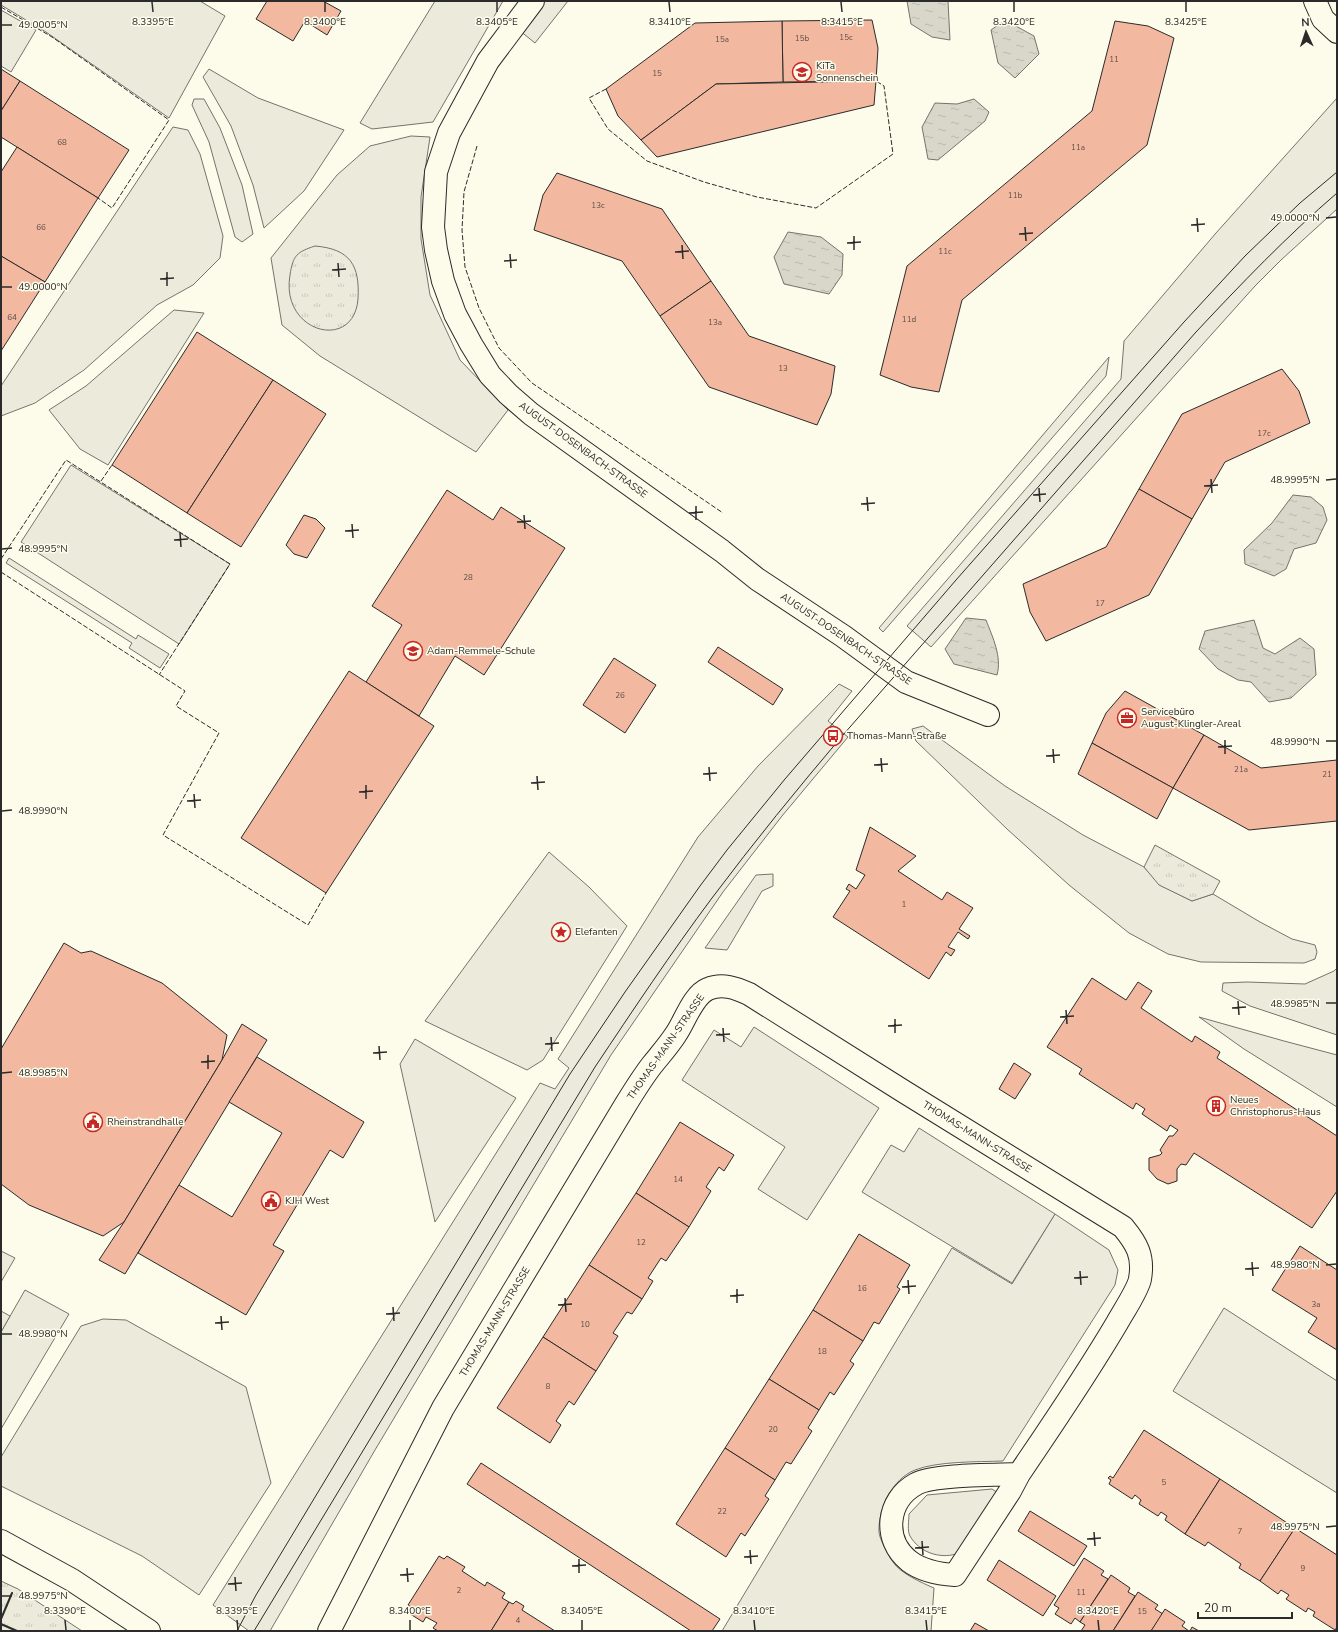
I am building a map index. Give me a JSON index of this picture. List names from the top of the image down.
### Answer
{
  "streets": {
    "street": ["AUGUST-DOSENBACH-STRASSE", "THOMAS-MANN-STRASSE"]
  },
  "places": {
    "school or university": ["KiTa Sonnenschein", "Adam-Remmele-Schule"],
    "office": ["Servicebüro August-Klingler-Areal"],
    "bus stop": ["Thomas-Mann-Straße"],
    "place": ["Elefanten"],
    "building": ["Neues Christophorus-Haus"],
    "public building": ["Rheinstrandhalle", "KJH West"]
  },
  "house_numbers": [
    "15c",
    "15b",
    "15a",
    "11",
    "15",
    "68",
    "11a",
    "11b",
    "13c",
    "66",
    "11c",
    "64",
    "11d",
    "13a",
    "13",
    "17c",
    "28",
    "17",
    "26",
    "21a",
    "21",
    "1",
    "14",
    "12",
    "16",
    "3a",
    "10",
    "18",
    "8",
    "20",
    "5",
    "22",
    "7",
    "9",
    "2",
    "11",
    "15",
    "4"
  ],
  "scale_bar": "20 m",
  "north": "top",
  "coordinates": [
    "8.3395°E",
    "8.3400°E",
    "8.3410°E",
    "8.3415°E",
    "8.3420°E",
    "8.3425°E",
    "8.3405°E",
    "49.0005°N",
    "49.0000°N",
    "48.9995°N",
    "48.9990°N",
    "48.9985°N",
    "48.9980°N",
    "48.9975°N",
    "8.3390°E"
  ]
}
